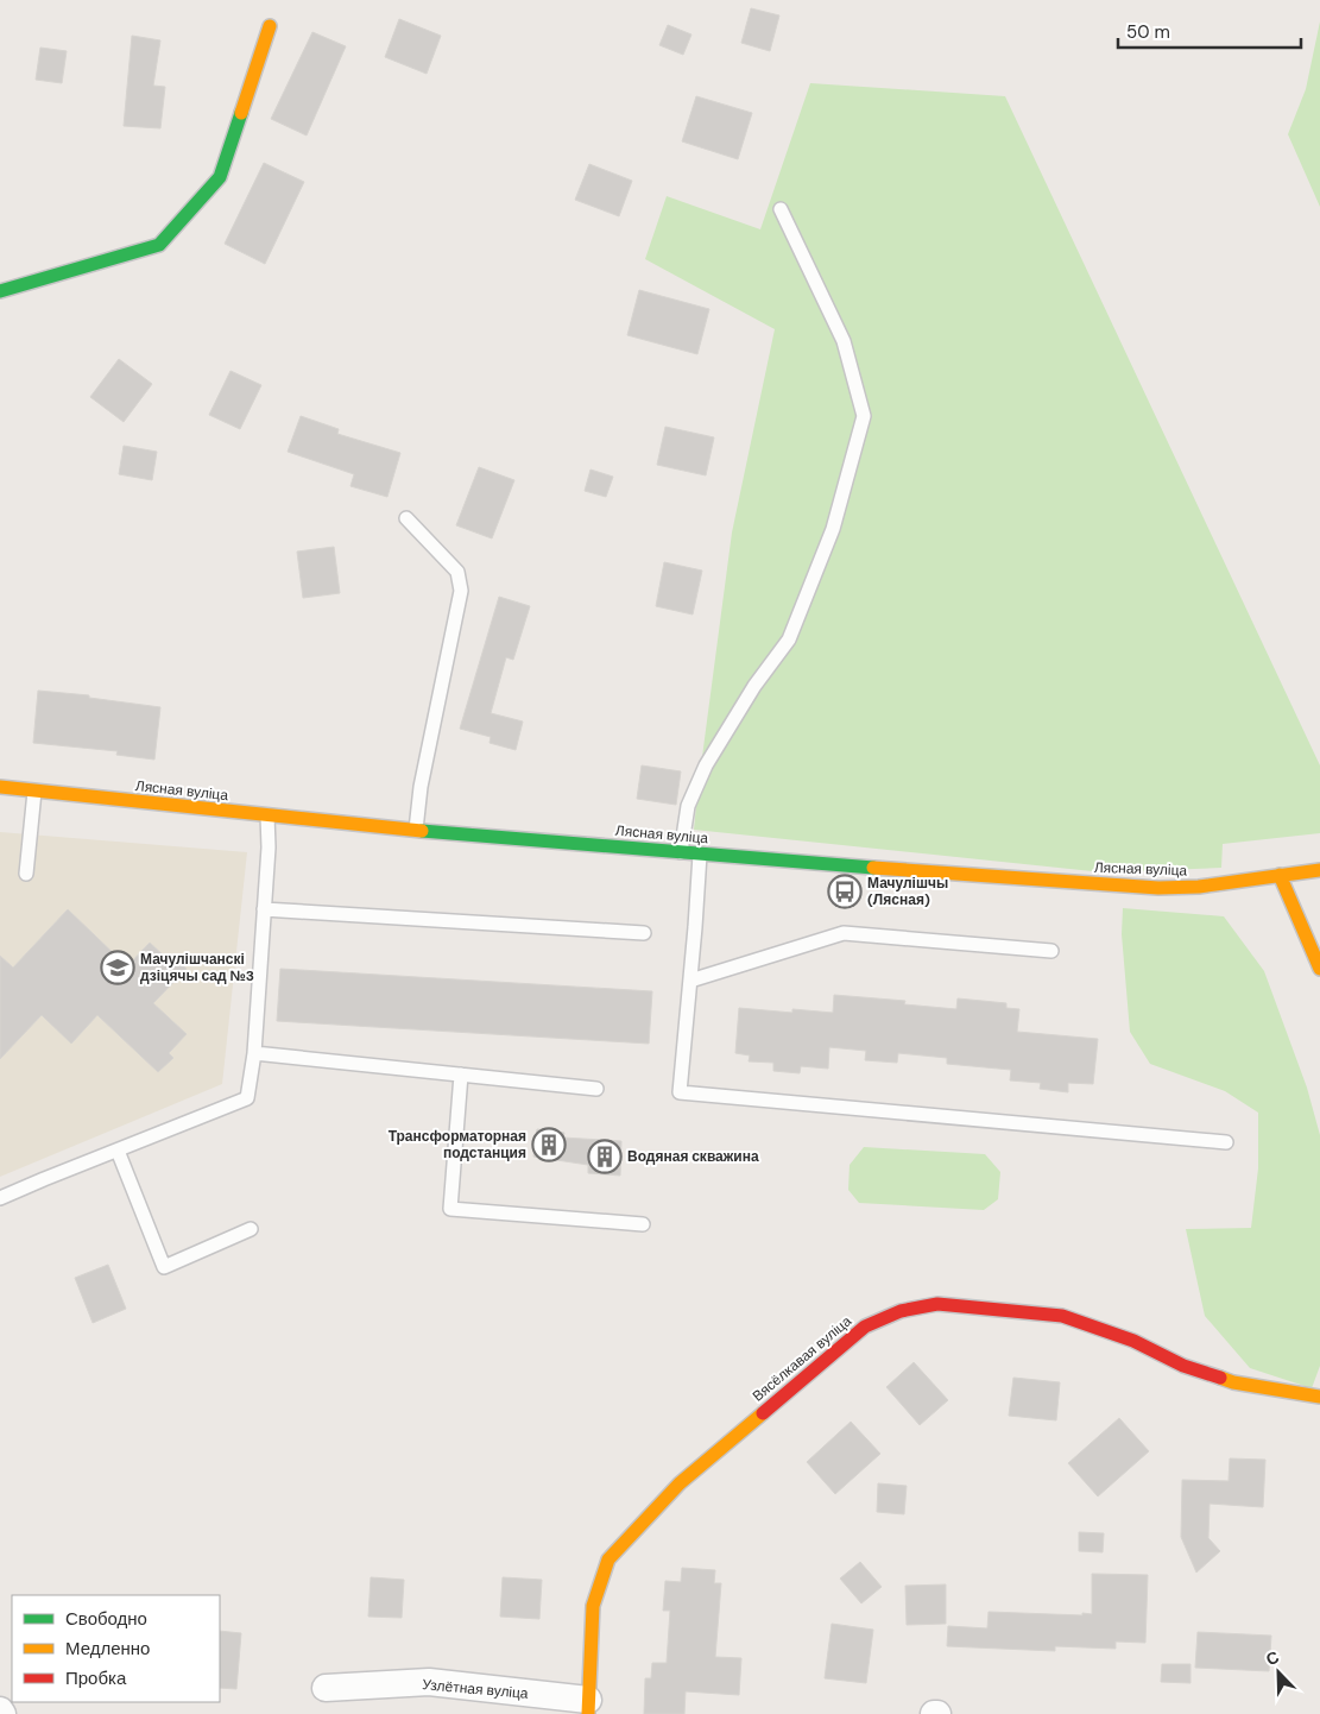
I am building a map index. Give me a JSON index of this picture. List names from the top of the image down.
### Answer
{
  "streets": {
    "street": ["Лясная вуліца", "Вясёлкавая вуліца", "Узлётная вуліца"]
  },
  "crossings": [
    ["Вясёлкавая вуліца", "Узлётная вуліца"]
  ],
  "places": {
    "bus stop": ["Мачулішчы (Лясная)"],
    "school or university": ["Мачулішчанскі дзіцячы сад №3"],
    "building": ["Трансформаторная подстанция", "Водяная скважина"]
  },
  "legend": ["Свободно", "Медленно", "Пробка"],
  "scale_bar": "50 m",
  "north": "top left"
}
